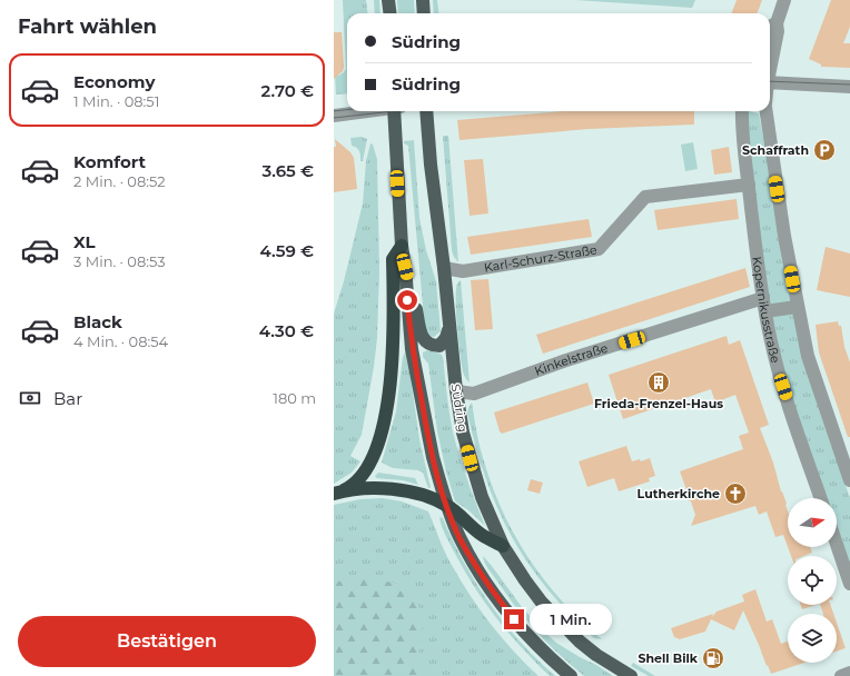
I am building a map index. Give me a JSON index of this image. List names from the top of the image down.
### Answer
{
  "streets": {
    "main road": ["Südring"],
    "street": ["Karl-Schurz-Straße", "Kopernikusstraße", "Kinkelstraße"]
  },
  "crossings": [
    ["Karl-Schurz-Straße", "Kopernikusstraße"],
    ["Karl-Schurz-Straße", "Südring"],
    ["Kopernikusstraße", "Kinkelstraße"],
    ["Kinkelstraße", "Südring"]
  ],
  "places": {
    "parking": ["Schaffrath"],
    "building": ["Frieda-Frenzel-Haus"],
    "church": ["Lutherkirche"],
    "fuel station": ["Shell Bilk"]
  },
  "north": "right",
  "page": {
    "heading": "Fahrt wählen",
    "banner": ["Südring", "Südring"],
    "list": [
      {
        "name": "Economy",
        "note": "1 Min. · 08:51",
        "value": "2.70 €"
      },
      {
        "name": "Komfort",
        "note": "2 Min. · 08:52",
        "value": "3.65 €"
      },
      {
        "name": "XL",
        "note": "3 Min. · 08:53",
        "value": "4.59 €"
      },
      {
        "name": "Black",
        "note": "4 Min. · 08:54",
        "value": "4.30 €"
      }
    ],
    "pay": ["Bar", "180 m"],
    "bubble": "1 Min.",
    "buttons": "Bestätigen"
  }
}
